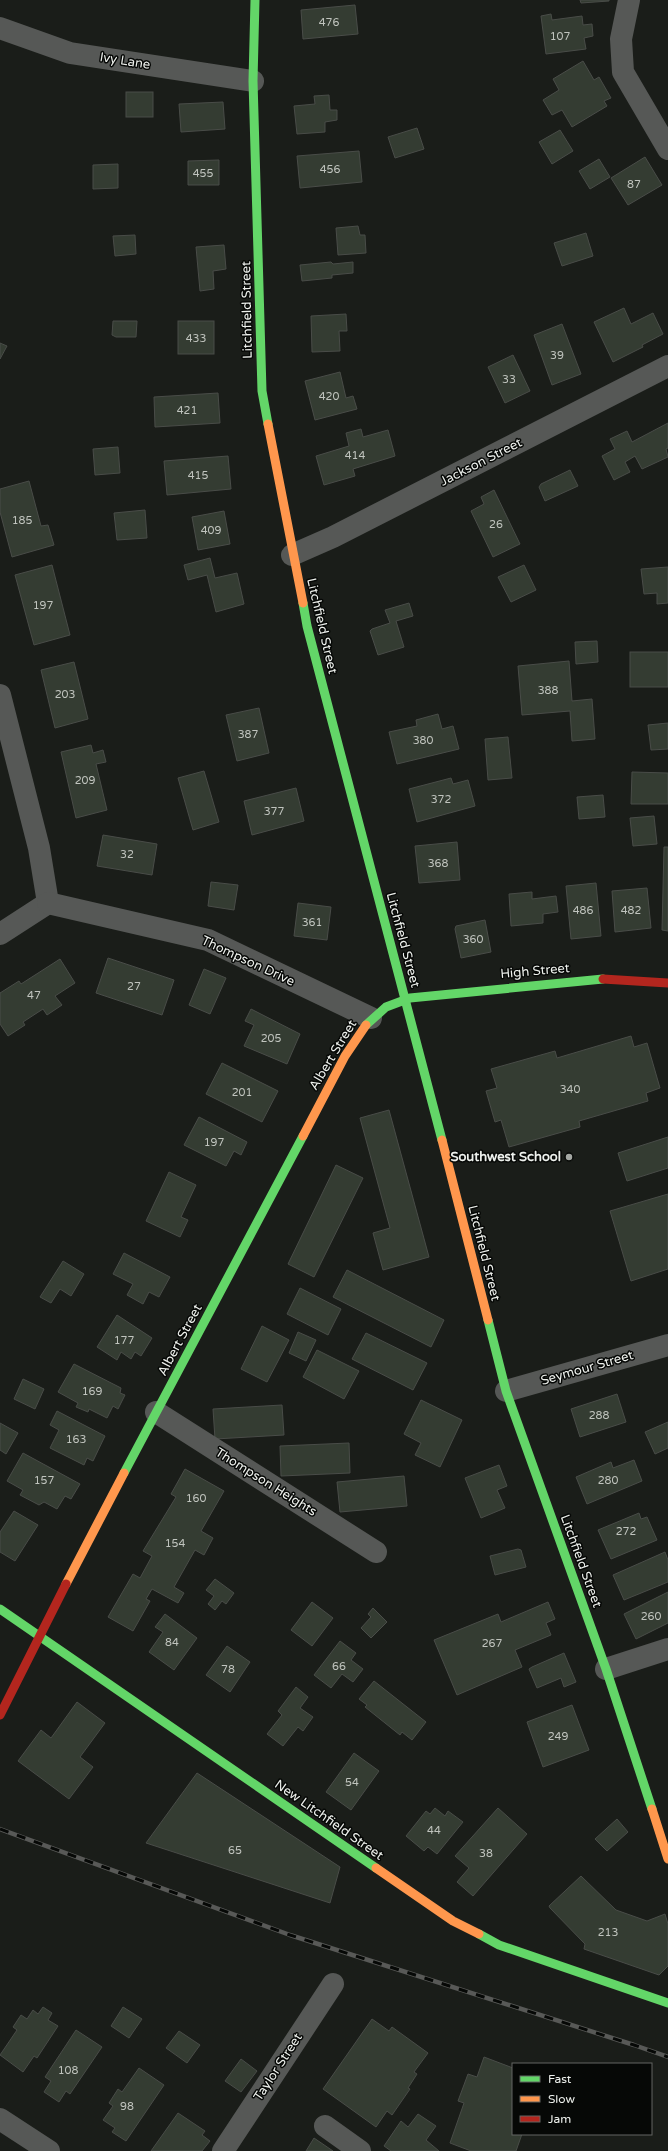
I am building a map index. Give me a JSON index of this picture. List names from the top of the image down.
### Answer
{
  "streets": {
    "main road": [
      "Litchfield Street",
      "High Street",
      "Albert Street",
      "New Litchfield Street"
    ],
    "street": [
      "Ivy Lane",
      "Jackson Street",
      "Thompson Drive",
      "Seymour Street",
      "Thompson Heights",
      "Taylor Street"
    ]
  },
  "crossings": [
    ["Ivy Lane", "Litchfield Street"],
    ["Litchfield Street", "Jackson Street"],
    ["Litchfield Street", "High Street"],
    ["Litchfield Street", "Albert Street"],
    ["Litchfield Street", "Seymour Street"],
    ["Thompson Drive", "Albert Street"],
    ["High Street", "Albert Street"],
    ["Albert Street", "Thompson Heights"],
    ["Albert Street", "New Litchfield Street"]
  ],
  "places": ["Southwest School"],
  "house_numbers": [
    "476",
    "107",
    "456",
    "455",
    "87",
    "433",
    "39",
    "33",
    "420",
    "421",
    "414",
    "415",
    "185",
    "26",
    "409",
    "197",
    "388",
    "203",
    "387",
    "380",
    "209",
    "372",
    "377",
    "32",
    "368",
    "486",
    "482",
    "361",
    "360",
    "27",
    "47",
    "205",
    "340",
    "201",
    "197",
    "177",
    "169",
    "288",
    "163",
    "157",
    "280",
    "160",
    "272",
    "154",
    "260",
    "84",
    "267",
    "66",
    "78",
    "249",
    "54",
    "44",
    "65",
    "38",
    "213",
    "108",
    "98"
  ],
  "legend": ["Fast", "Slow", "Jam"]
}
